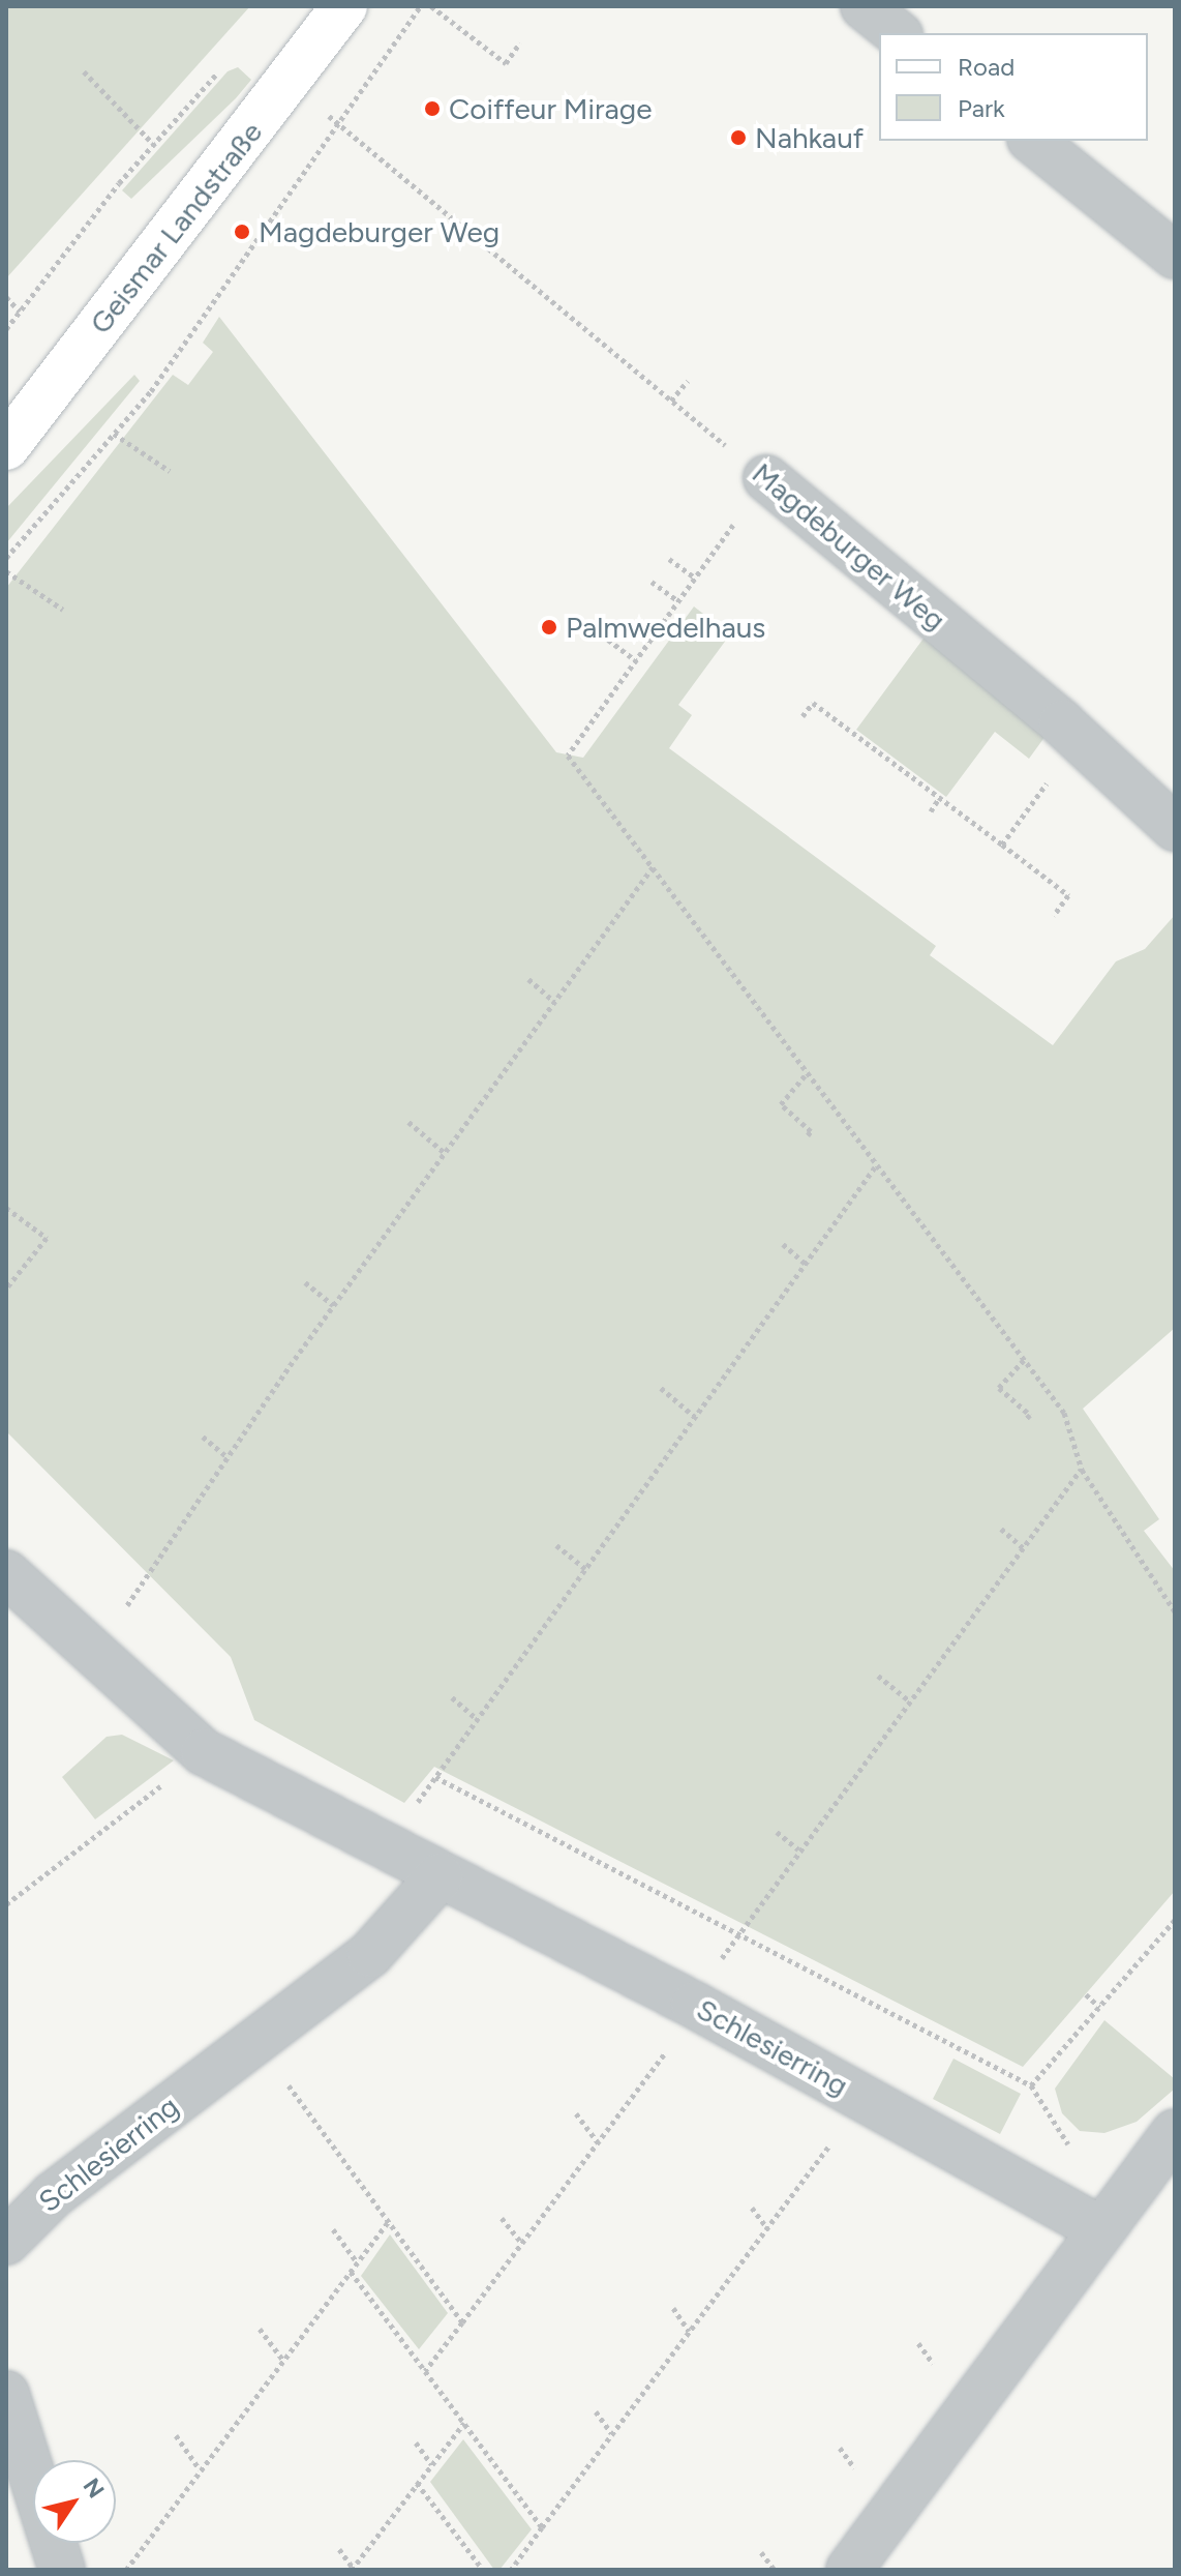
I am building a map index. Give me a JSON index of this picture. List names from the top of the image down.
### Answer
{
  "streets": {
    "main road": ["Geismar Landstraße"],
    "street": ["Magdeburger Weg", "Schlesierring"]
  },
  "crossings": [
    ["Geismar Landstraße", "Magdeburger Weg"]
  ],
  "places": [
    "Coiffeur Mirage",
    "Nahkauf",
    "Magdeburger Weg",
    "Palmwedelhaus"
  ],
  "legend": ["Road", "Park"],
  "north": "top right"
}
